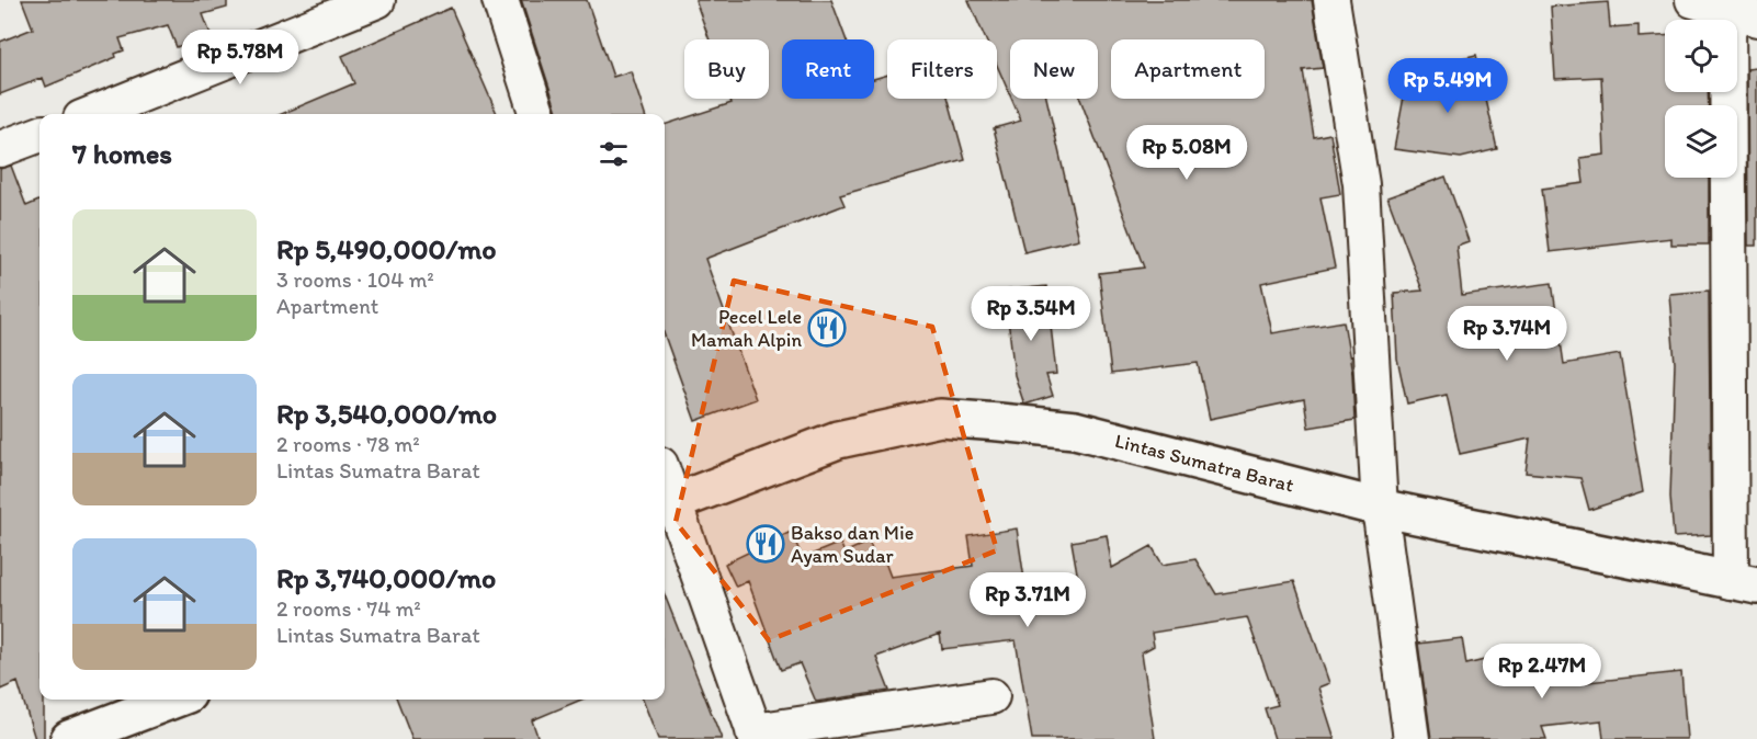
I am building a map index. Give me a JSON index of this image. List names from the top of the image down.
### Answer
{
  "streets": {
    "highway": ["Lintas Sumatra Barat"]
  },
  "places": {
    "restaurant": ["Pecel Lele Mamah Alpin", "Bakso dan Mie Ayam Sudar"]
  },
  "page": {
    "price": [
      "Rp 5.78M",
      "Rp 5.49M",
      "Rp 5.08M",
      "Rp 3.54M",
      "Rp 3.74M",
      "Rp 3.71M",
      "Rp 2.47M"
    ],
    "chip": [
      "Buy",
      "Rent",
      "Filters",
      "New",
      "Apartment"
    ],
    "heading": "7 homes",
    "list": [
      {
        "name": "Rp 5,490,000/mo",
        "note": "3 rooms · 104 m² · Apartment"
      },
      {
        "name": "Rp 3,540,000/mo",
        "note": "2 rooms · 78 m² · Lintas Sumatra Barat"
      },
      {
        "name": "Rp 3,740,000/mo",
        "note": "2 rooms · 74 m² · Lintas Sumatra Barat"
      }
    ]
  }
}
